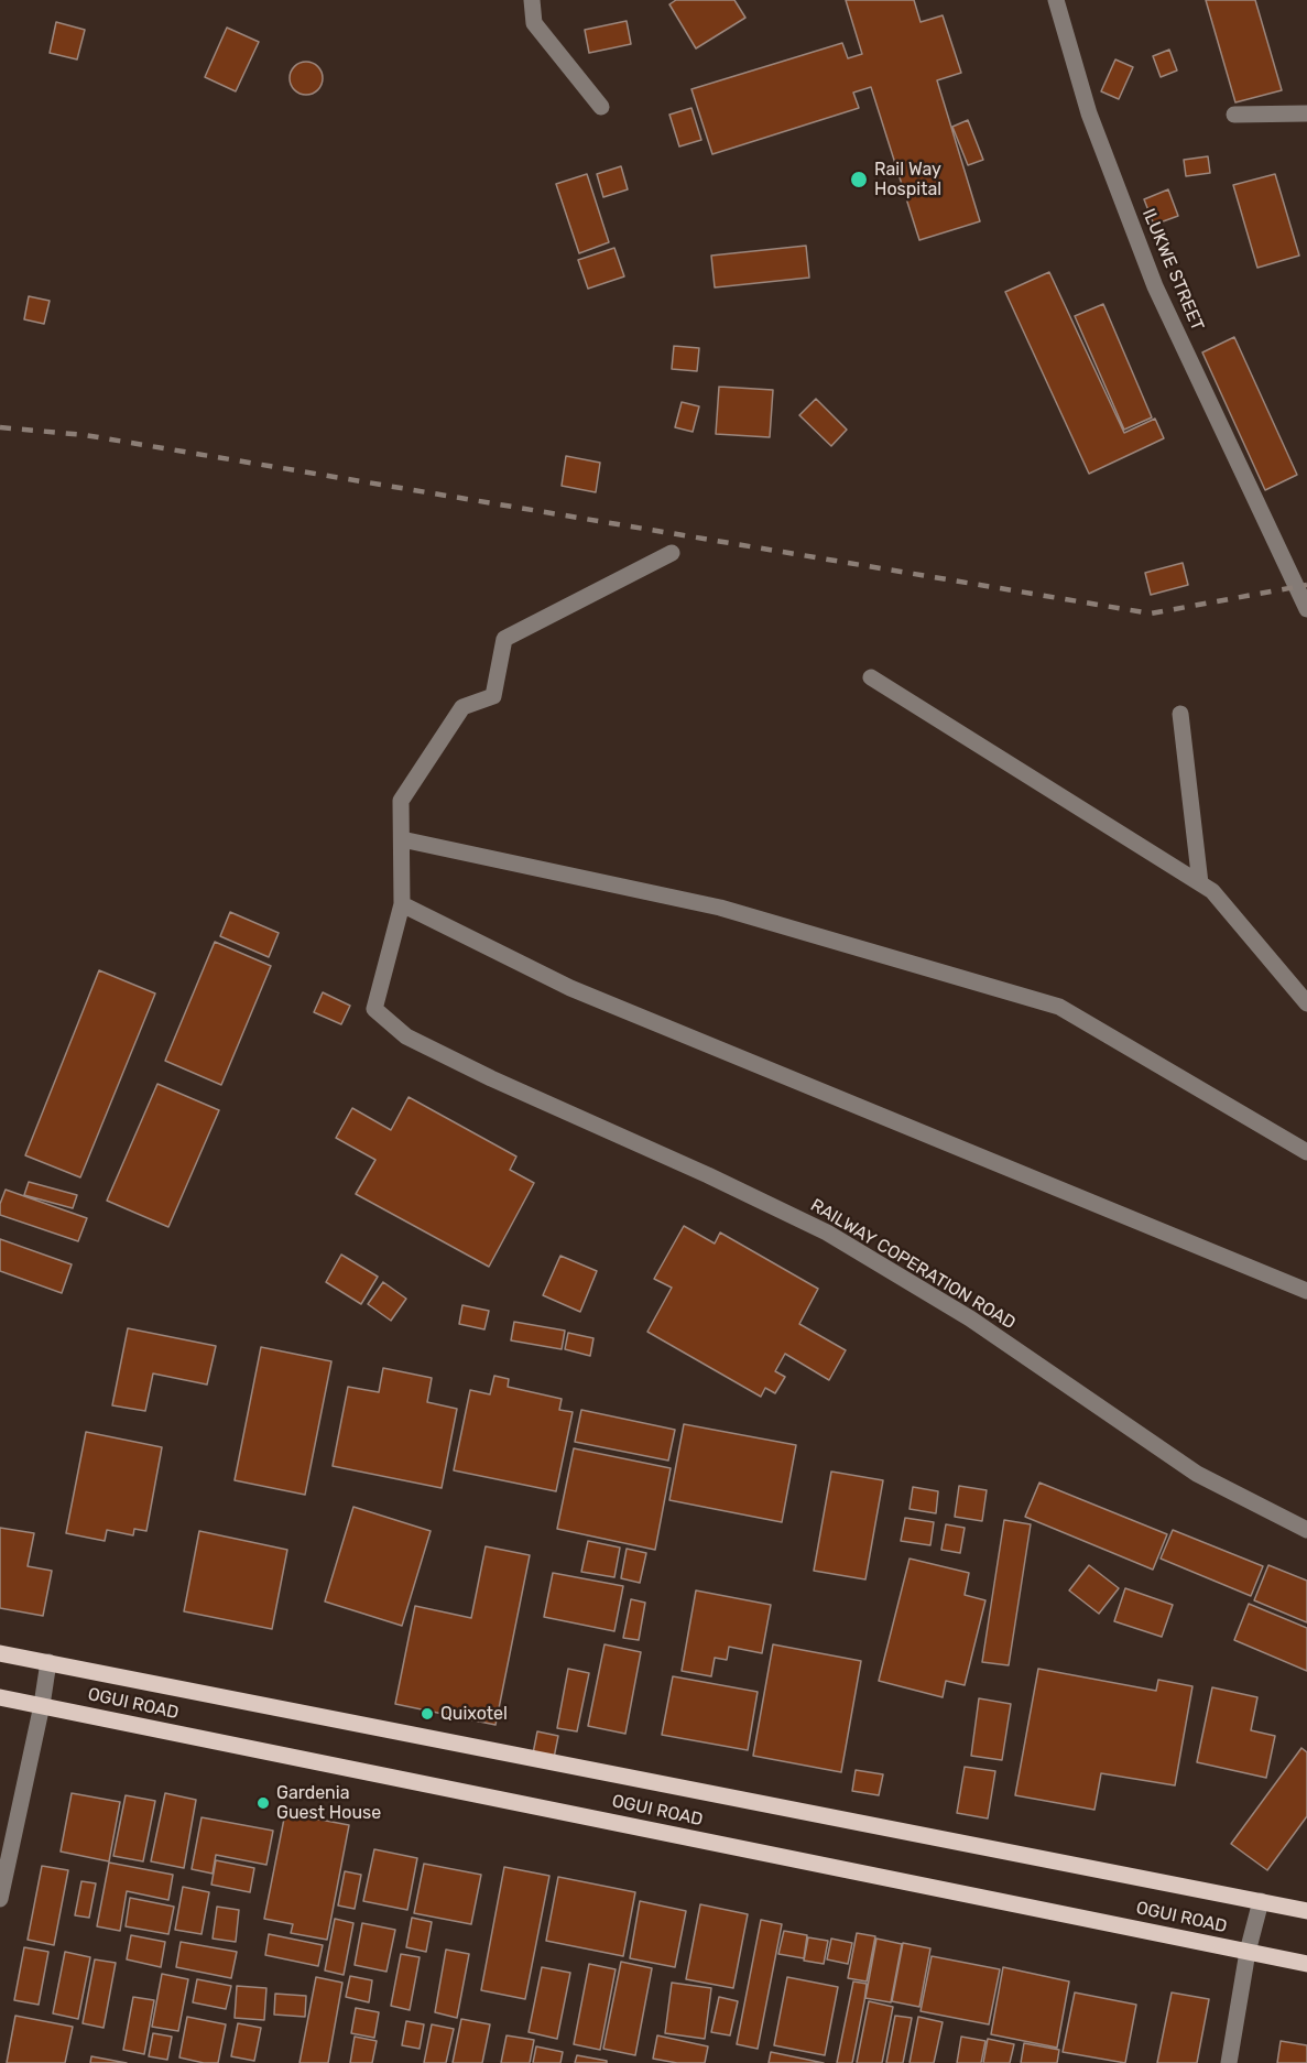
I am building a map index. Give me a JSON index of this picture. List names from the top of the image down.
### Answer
{
  "streets": {
    "main road": ["OGUI ROAD"],
    "street": ["ILUKWE STREET", "RAILWAY COPERATION ROAD"]
  },
  "places": ["Rail Way Hospital", "Quixotel", "Gardenia Guest House"]
}
